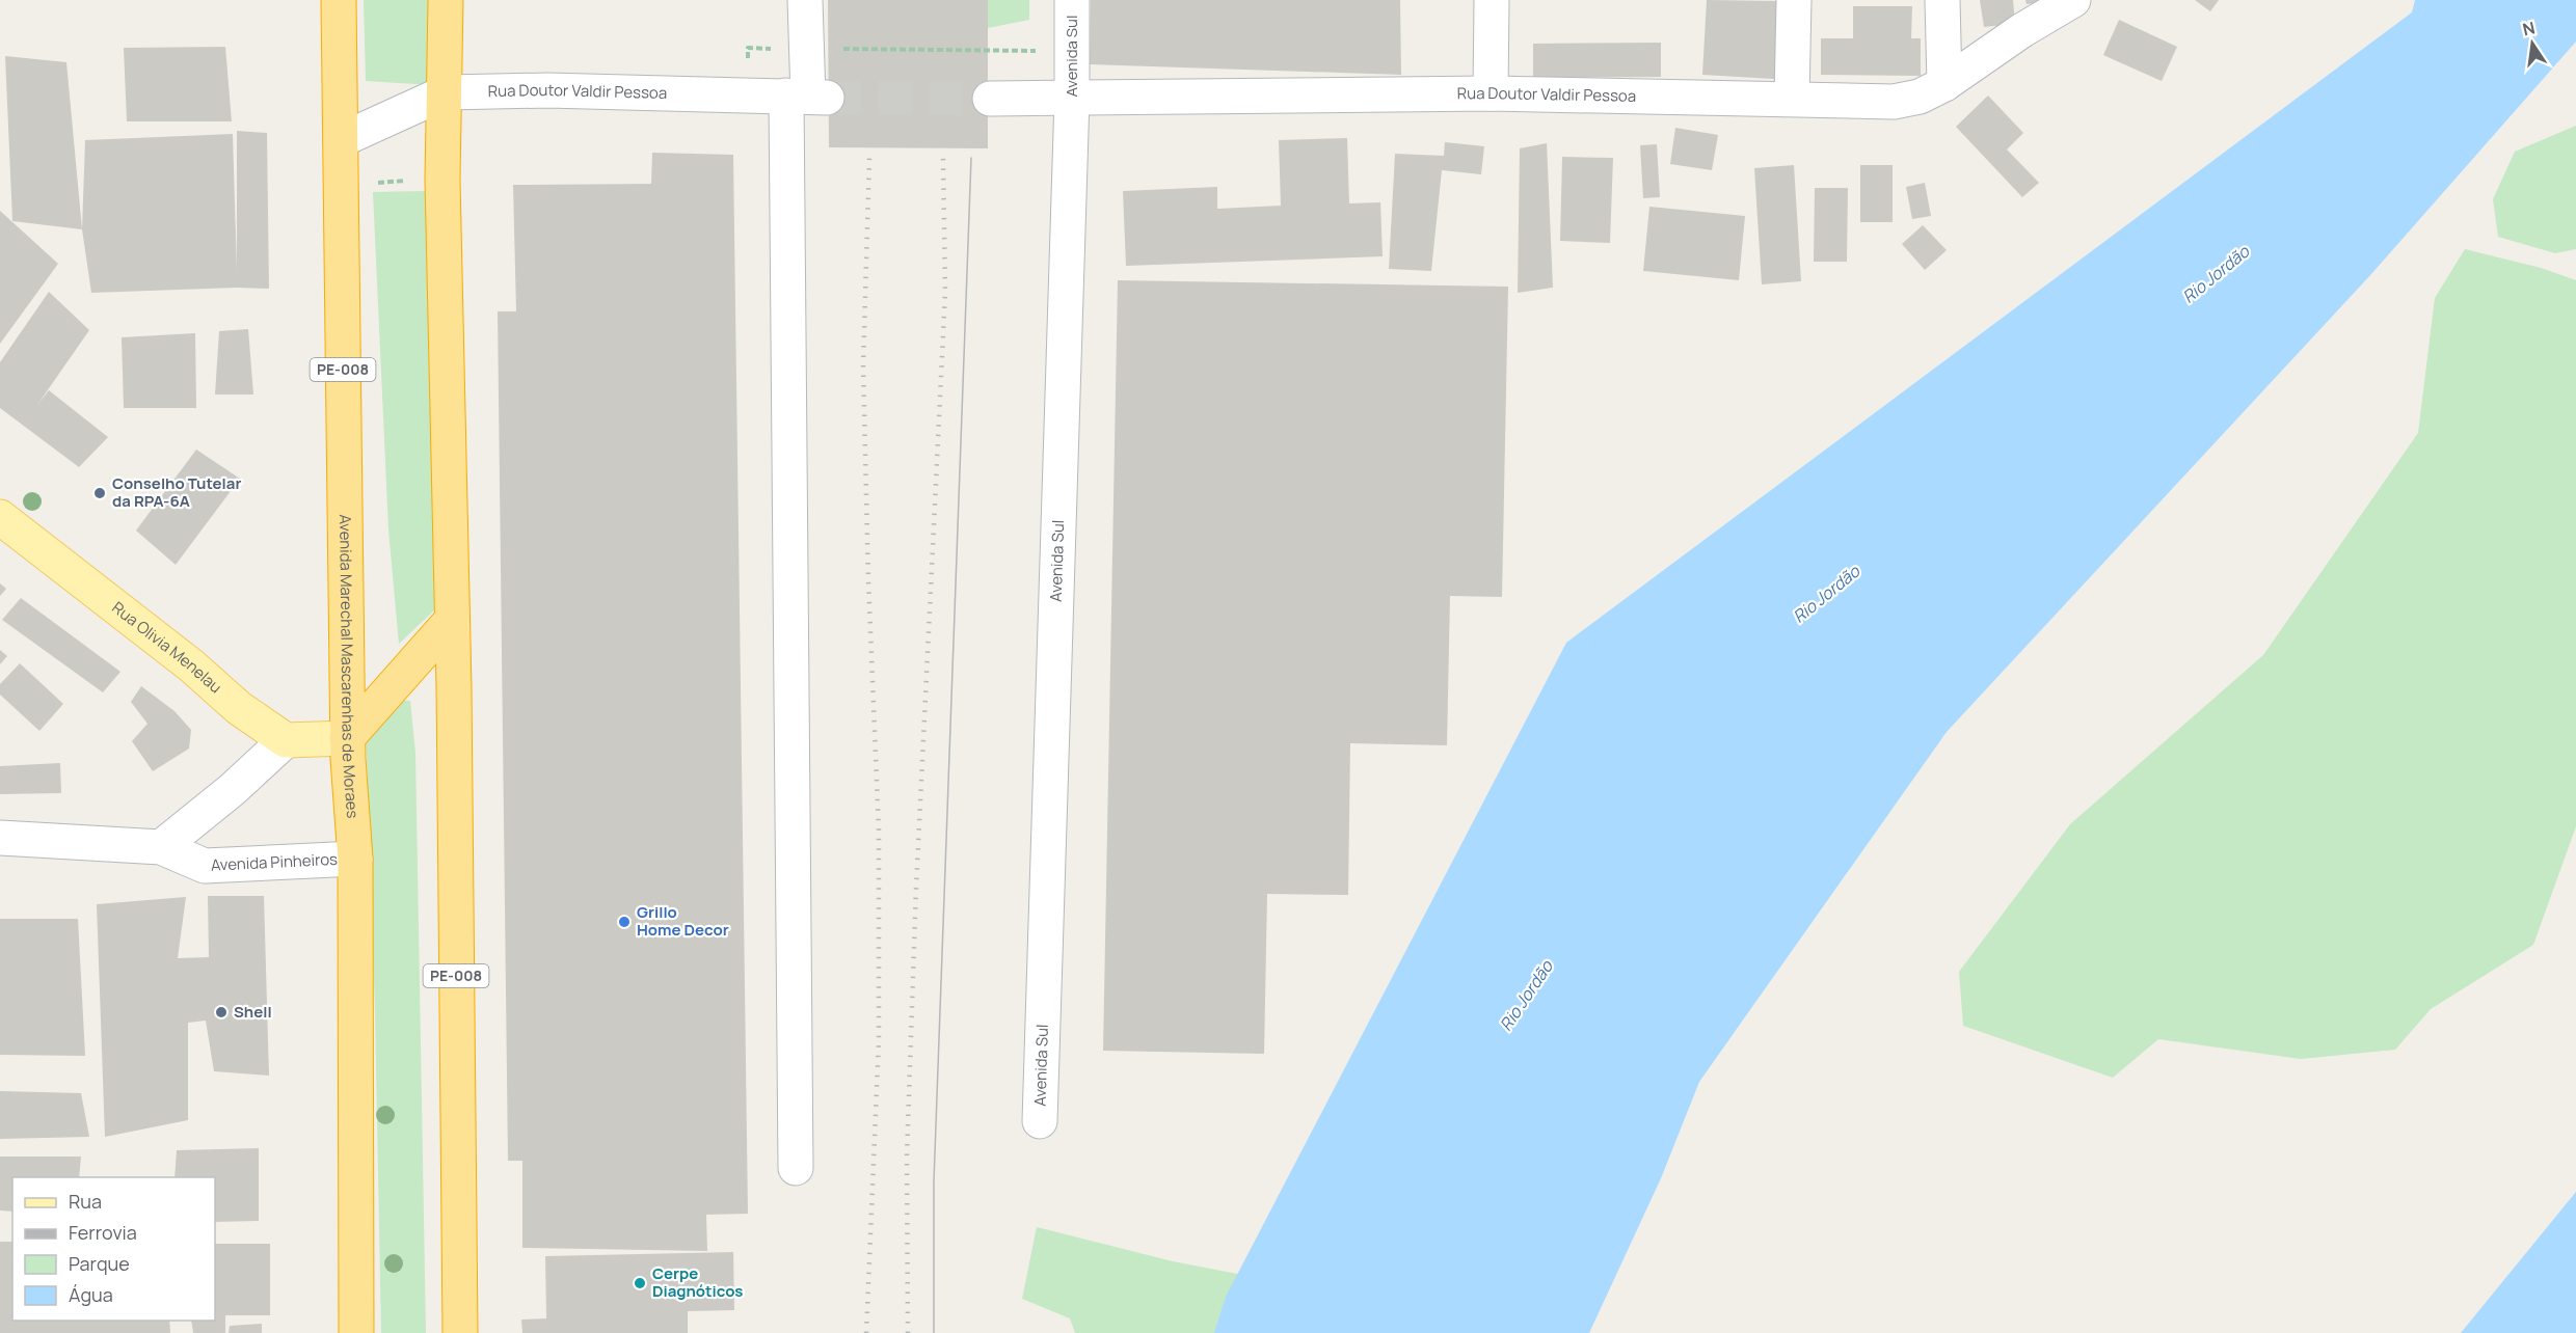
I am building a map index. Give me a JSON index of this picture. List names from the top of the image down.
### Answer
{
  "streets": {
    "highway": ["PE-008", "Avenida Marechal Mascarenhas de Moraes"],
    "main road": ["Rua Olivia Menelau"],
    "street": ["Avenida Sul", "Rua Doutor Valdir Pessoa", "Avenida Pinheiros"]
  },
  "crossings": [
    ["Avenida Sul", "Rua Doutor Valdir Pessoa"],
    ["Rua Doutor Valdir Pessoa", "PE-008"],
    ["Rua Doutor Valdir Pessoa", "Avenida Marechal Mascarenhas de Moraes"],
    ["Avenida Marechal Mascarenhas de Moraes", "Avenida Pinheiros"]
  ],
  "water": ["Rio Jordão"],
  "places": [
    "Conselho Tutelar da RPA-6A",
    "Grillo Home Decor",
    "Shell",
    "Cerpe Diagnóticos"
  ],
  "legend": [
    "Rua",
    "Ferrovia",
    "Parque",
    "Água"
  ],
  "north": "top"
}
